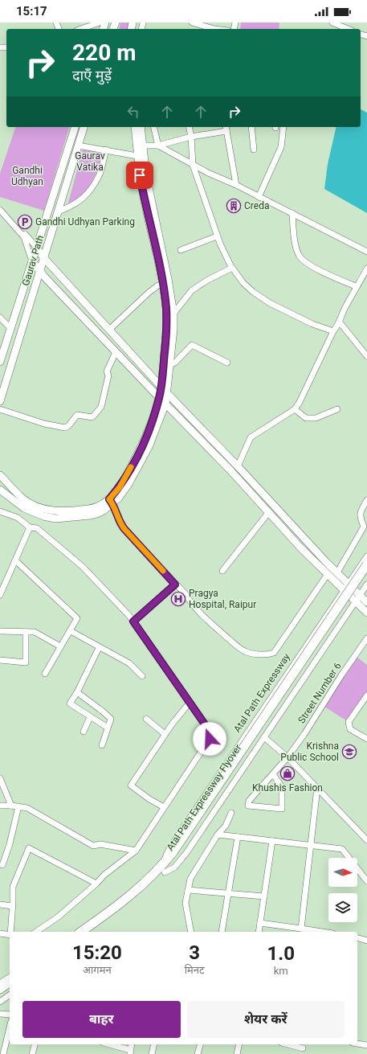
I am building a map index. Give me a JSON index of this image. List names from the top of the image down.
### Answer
{
  "streets": {
    "highway": ["Atal Path Expressway", "Atal Path Expressway Flyover"],
    "main road": ["Gaurav Path"],
    "street": ["Street Number 6"]
  },
  "crossings": [
    ["Atal Path Expressway", "Atal Path Expressway Flyover"]
  ],
  "parks": ["Gaurav Vatika", "Gandhi Udhyan"],
  "places": {
    "building": ["Creda"],
    "parking": ["Gandhi Udhyan Parking"],
    "hospital": ["Pragya Hospital, Raipur"],
    "school or university": ["Krishna Public School"],
    "shop": ["Khushis Fashion"]
  },
  "north": "right",
  "page": {
    "status": "15:17",
    "turn": ["220 m", "दाएँ मुड़ें"],
    "eta": [
      "15:20",
      "आगमन",
      "3",
      "मिनट",
      "1.0",
      "km"
    ],
    "buttons": ["बाहर", "शेयर करें"]
  }
}
